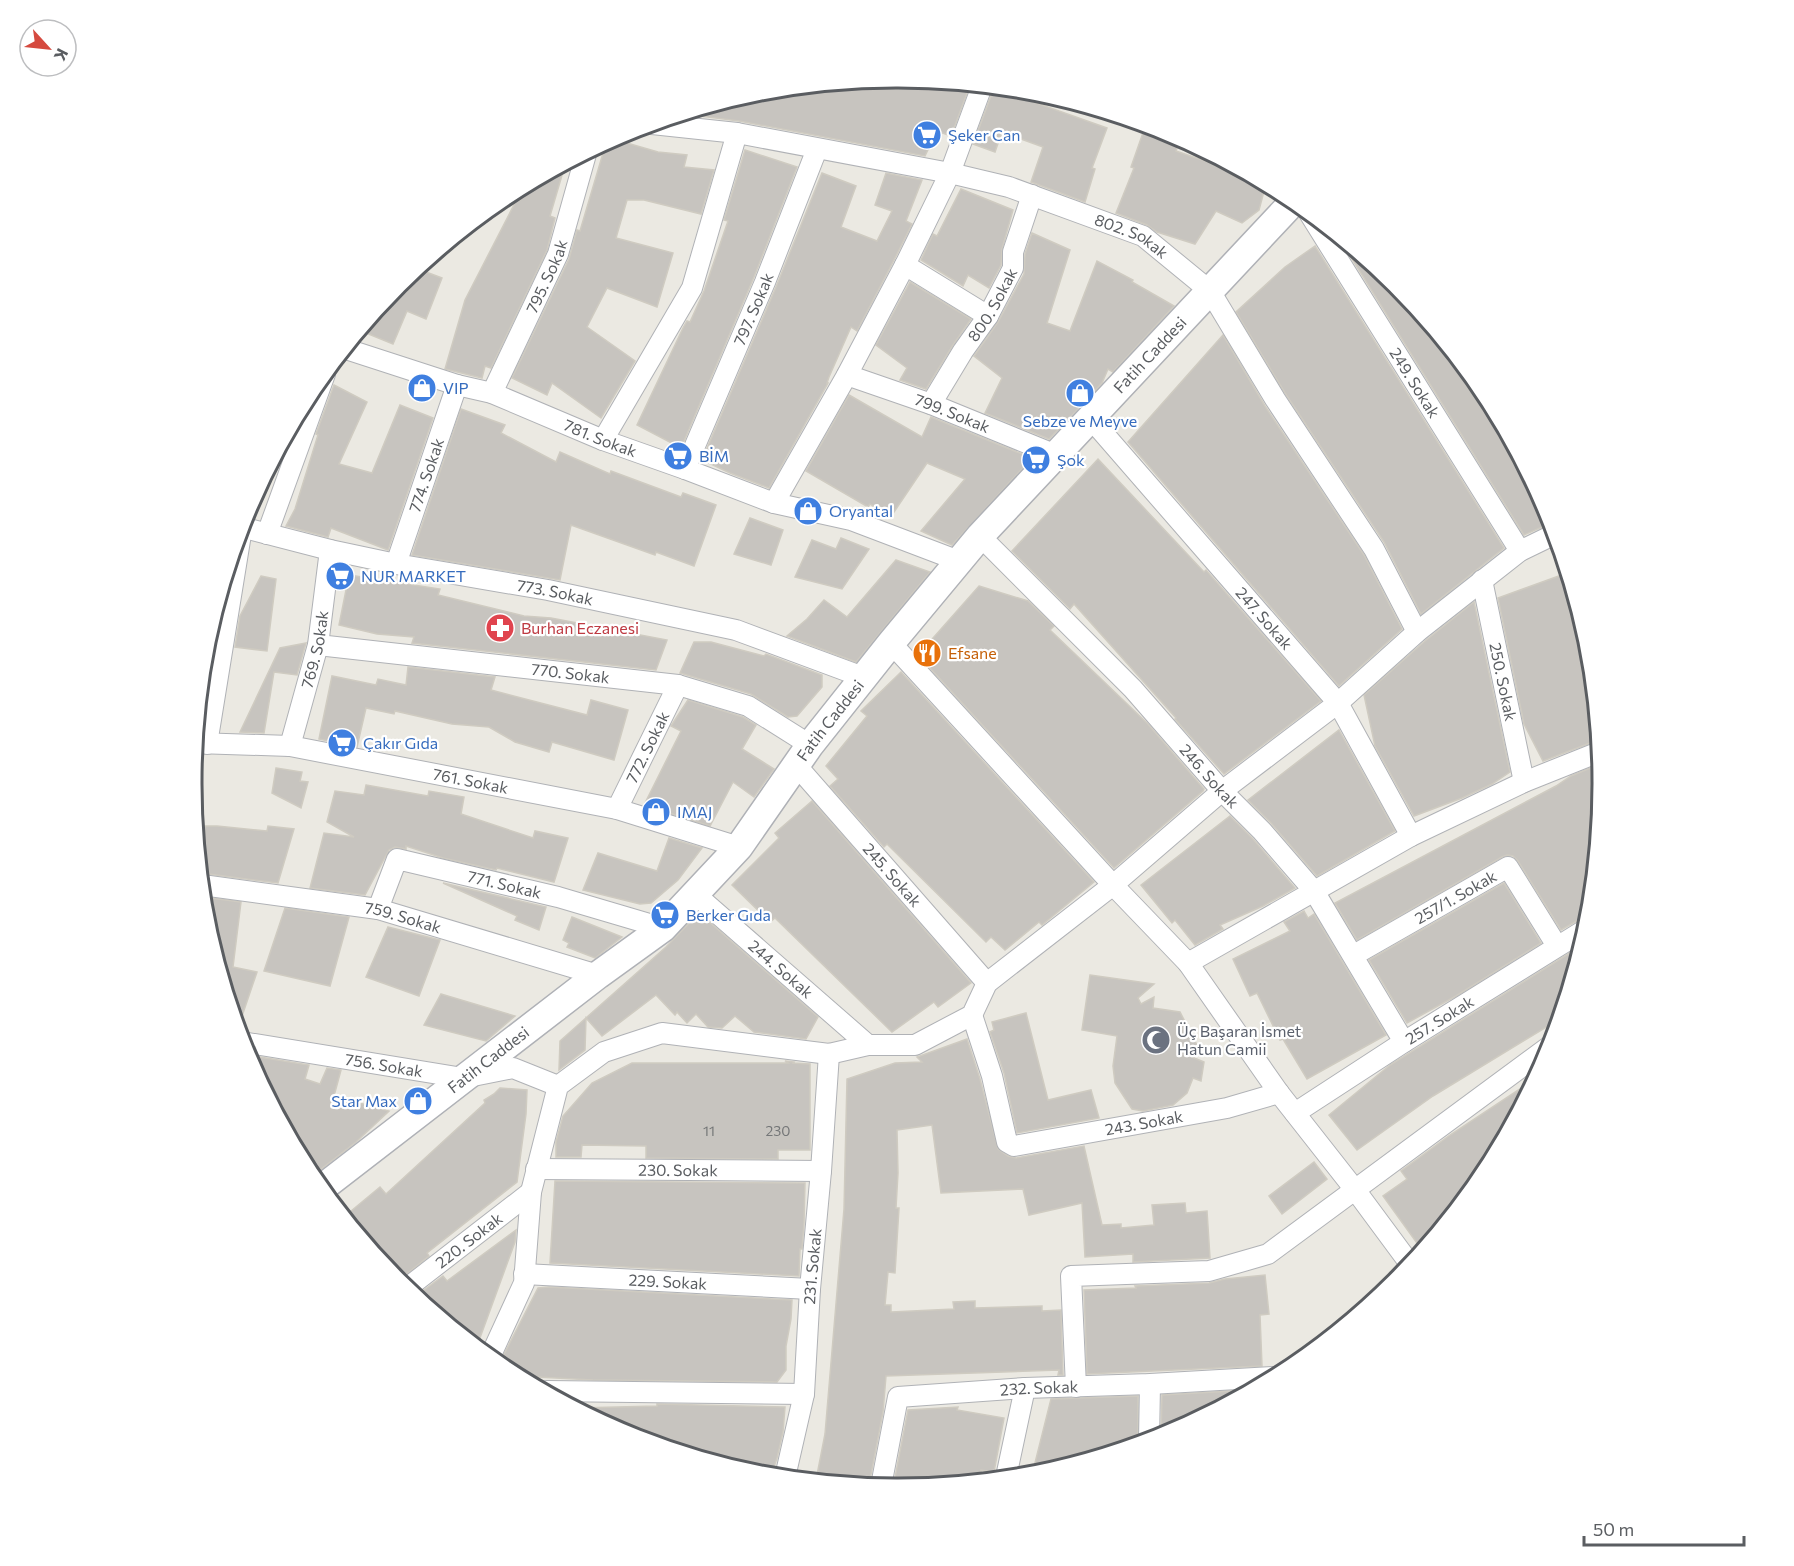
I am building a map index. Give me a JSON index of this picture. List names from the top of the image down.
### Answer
{
  "streets": {
    "main road": ["Fatih Caddesi"],
    "street": [
      "802. Sokak",
      "795. Sokak",
      "800. Sokak",
      "797. Sokak",
      "249. Sokak",
      "799. Sokak",
      "781. Sokak",
      "774. Sokak",
      "773. Sokak",
      "247. Sokak",
      "769. Sokak",
      "770. Sokak",
      "250. Sokak",
      "772. Sokak",
      "246. Sokak",
      "761. Sokak",
      "245. Sokak",
      "771. Sokak",
      "257/1. Sokak",
      "759. Sokak",
      "244. Sokak",
      "257. Sokak",
      "756. Sokak",
      "243. Sokak",
      "230. Sokak",
      "220. Sokak",
      "231. Sokak",
      "229. Sokak",
      "232. Sokak"
    ]
  },
  "crossings": [
    ["802. Sokak", "800. Sokak"],
    ["802. Sokak", "797. Sokak"],
    ["802. Sokak", "Fatih Caddesi"],
    ["795. Sokak", "781. Sokak"],
    ["800. Sokak", "799. Sokak"],
    ["797. Sokak", "781. Sokak"],
    ["Fatih Caddesi", "799. Sokak"],
    ["Fatih Caddesi", "781. Sokak"],
    ["Fatih Caddesi", "773. Sokak"],
    ["Fatih Caddesi", "247. Sokak"],
    ["Fatih Caddesi", "770. Sokak"],
    ["Fatih Caddesi", "246. Sokak"],
    ["Fatih Caddesi", "761. Sokak"],
    ["Fatih Caddesi", "245. Sokak"],
    ["Fatih Caddesi", "771. Sokak"],
    ["Fatih Caddesi", "759. Sokak"],
    ["Fatih Caddesi", "244. Sokak"],
    ["Fatih Caddesi", "756. Sokak"],
    ["781. Sokak", "774. Sokak"],
    ["774. Sokak", "773. Sokak"],
    ["773. Sokak", "769. Sokak"],
    ["769. Sokak", "770. Sokak"],
    ["769. Sokak", "761. Sokak"],
    ["770. Sokak", "772. Sokak"],
    ["770. Sokak", "245. Sokak"],
    ["772. Sokak", "761. Sokak"],
    ["246. Sokak", "257/1. Sokak"],
    ["246. Sokak", "257. Sokak"],
    ["771. Sokak", "759. Sokak"],
    ["257/1. Sokak", "257. Sokak"],
    ["230. Sokak", "231. Sokak"],
    ["231. Sokak", "229. Sokak"]
  ],
  "places": {
    "supermarket": [
      "Şeker Can",
      "BİM",
      "Şok",
      "NUR MARKET",
      "Çakır Gıda",
      "Berker Gıda"
    ],
    "shop": [
      "VIP",
      "Sebze ve Meyve",
      "Oryantal",
      "IMAJ",
      "Star Max"
    ],
    "pharmacy": ["Burhan Eczanesi"],
    "restaurant": ["Efsane"],
    "mosque": ["Üç Başaran İsmet Hatun Camii"]
  },
  "house_numbers": ["11", "230"],
  "scale_bar": "50 m",
  "north": "bottom right"
}
